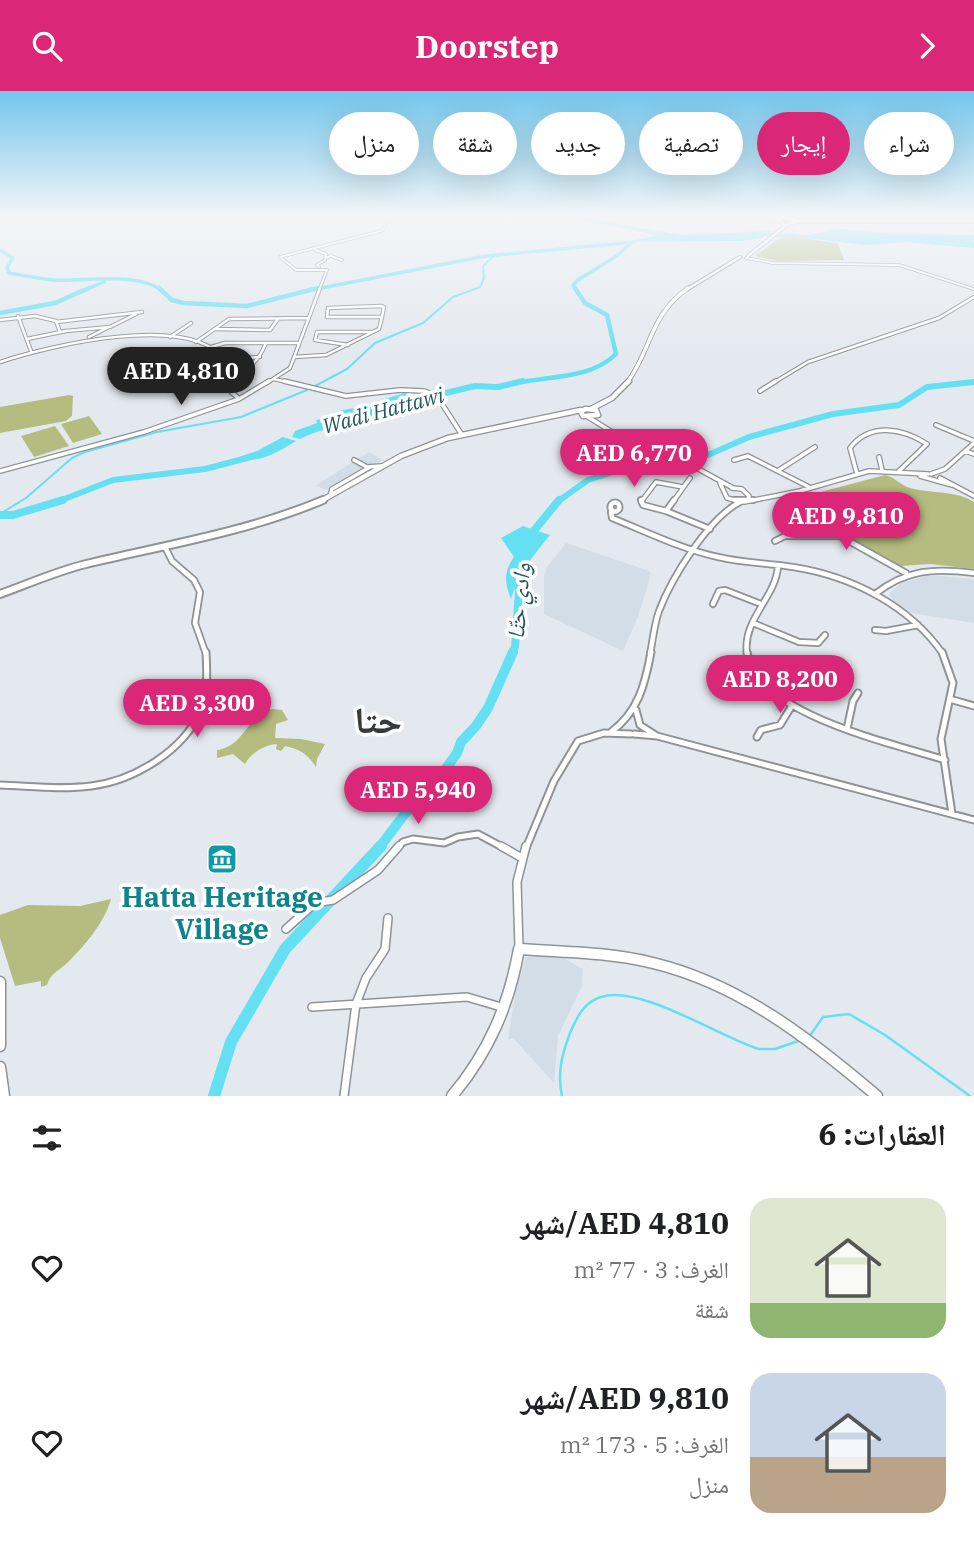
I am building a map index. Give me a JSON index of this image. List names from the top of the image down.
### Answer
{
  "districts": ["حتا"],
  "water": ["Wadi Hattawi", "وادي حتّا"],
  "places": {
    "museum": ["Hatta Heritage Village"]
  },
  "page": {
    "header": "Doorstep",
    "chip": [
      "شراء",
      "إيجار",
      "تصفية",
      "جديد",
      "شقة",
      "منزل"
    ],
    "price": [
      "AED 4,810",
      "AED 6,770",
      "AED 9,810",
      "AED 8,200",
      "AED 3,300",
      "AED 5,940"
    ],
    "heading": "العقارات: 6",
    "list": [
      {
        "name": "AED 4,810/شهر",
        "note": "الغرف: 3 · 77 m² · شقة"
      },
      {
        "name": "AED 9,810/شهر",
        "note": "الغرف: 5 · 173 m² · منزل"
      }
    ]
  }
}
